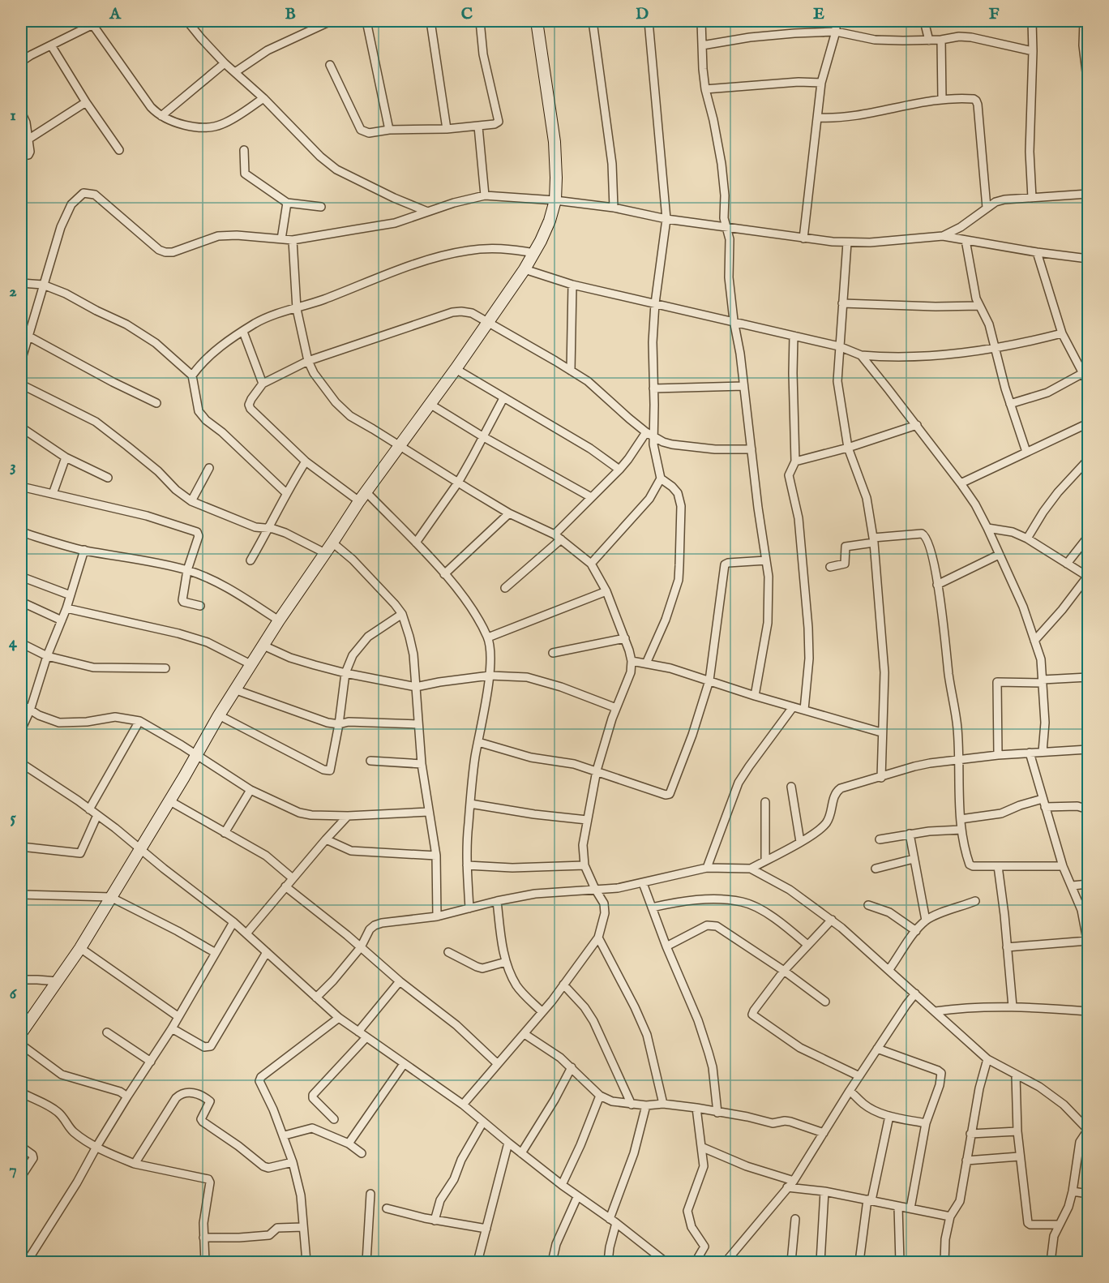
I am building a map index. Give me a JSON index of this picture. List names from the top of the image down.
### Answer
{
  "grid": {
    "columns": [
      "A",
      "B",
      "C",
      "D",
      "E",
      "F"
    ],
    "rows": [
      "1",
      "2",
      "3",
      "4",
      "5",
      "6",
      "7"
    ]
  }
}
